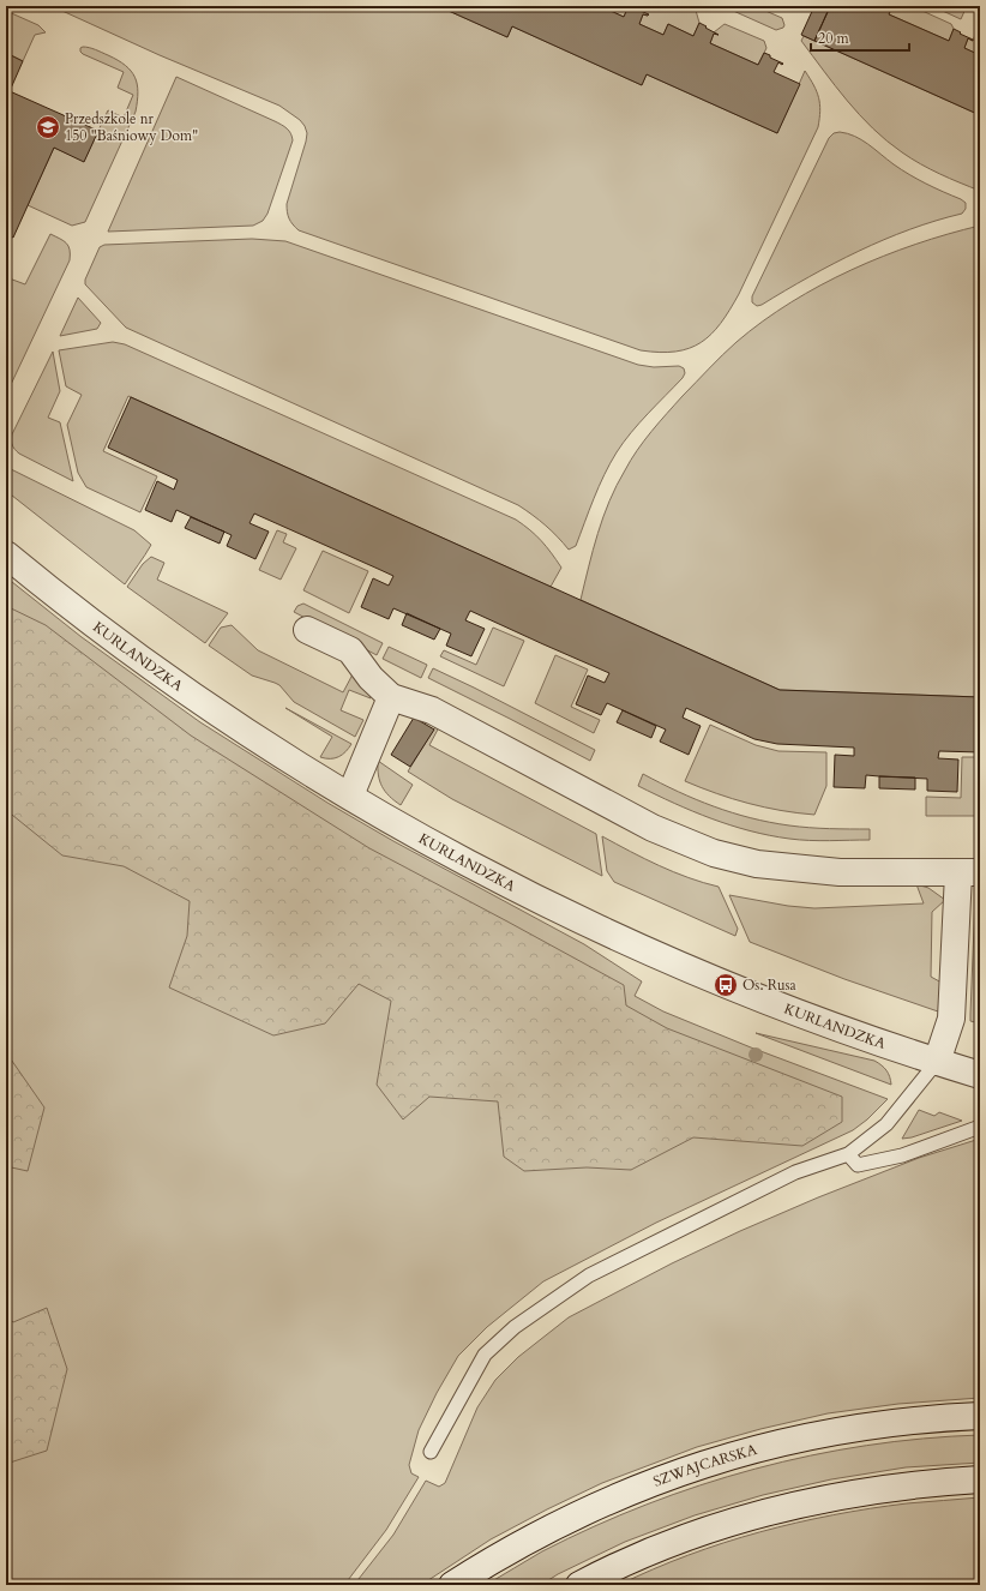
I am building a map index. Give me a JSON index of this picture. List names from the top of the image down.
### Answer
{
  "streets": {
    "street": ["KURLANDZKA", "SZWAJCARSKA"]
  },
  "places": {
    "school or university": ["Przedszkole nr 150 \"Baśniowy Dom\""],
    "bus stop": ["Os. Rusa"]
  },
  "scale_bar": "20 m"
}
